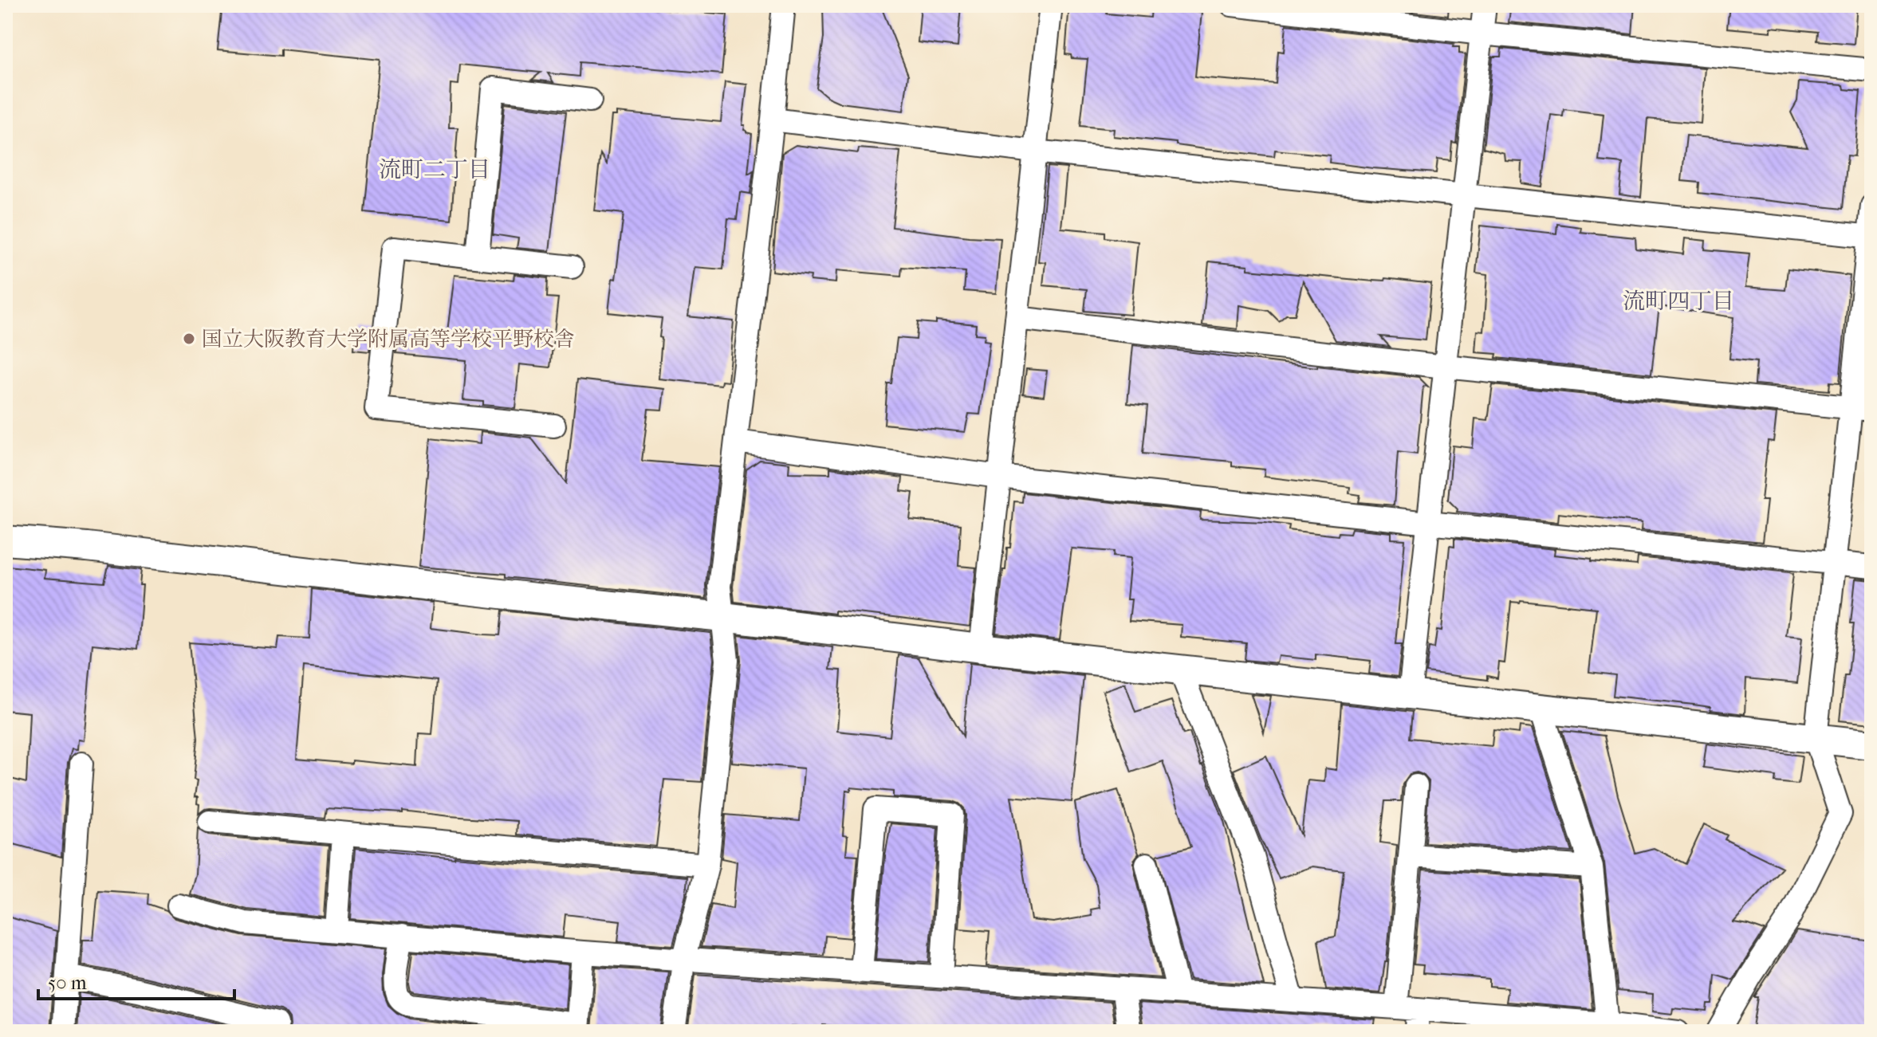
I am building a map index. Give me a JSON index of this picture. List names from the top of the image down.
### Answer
{
  "districts": ["流町二丁目", "流町四丁目"],
  "places": ["国立大阪教育大学附属高等学校平野校舎"],
  "scale_bar": "50 m"
}
